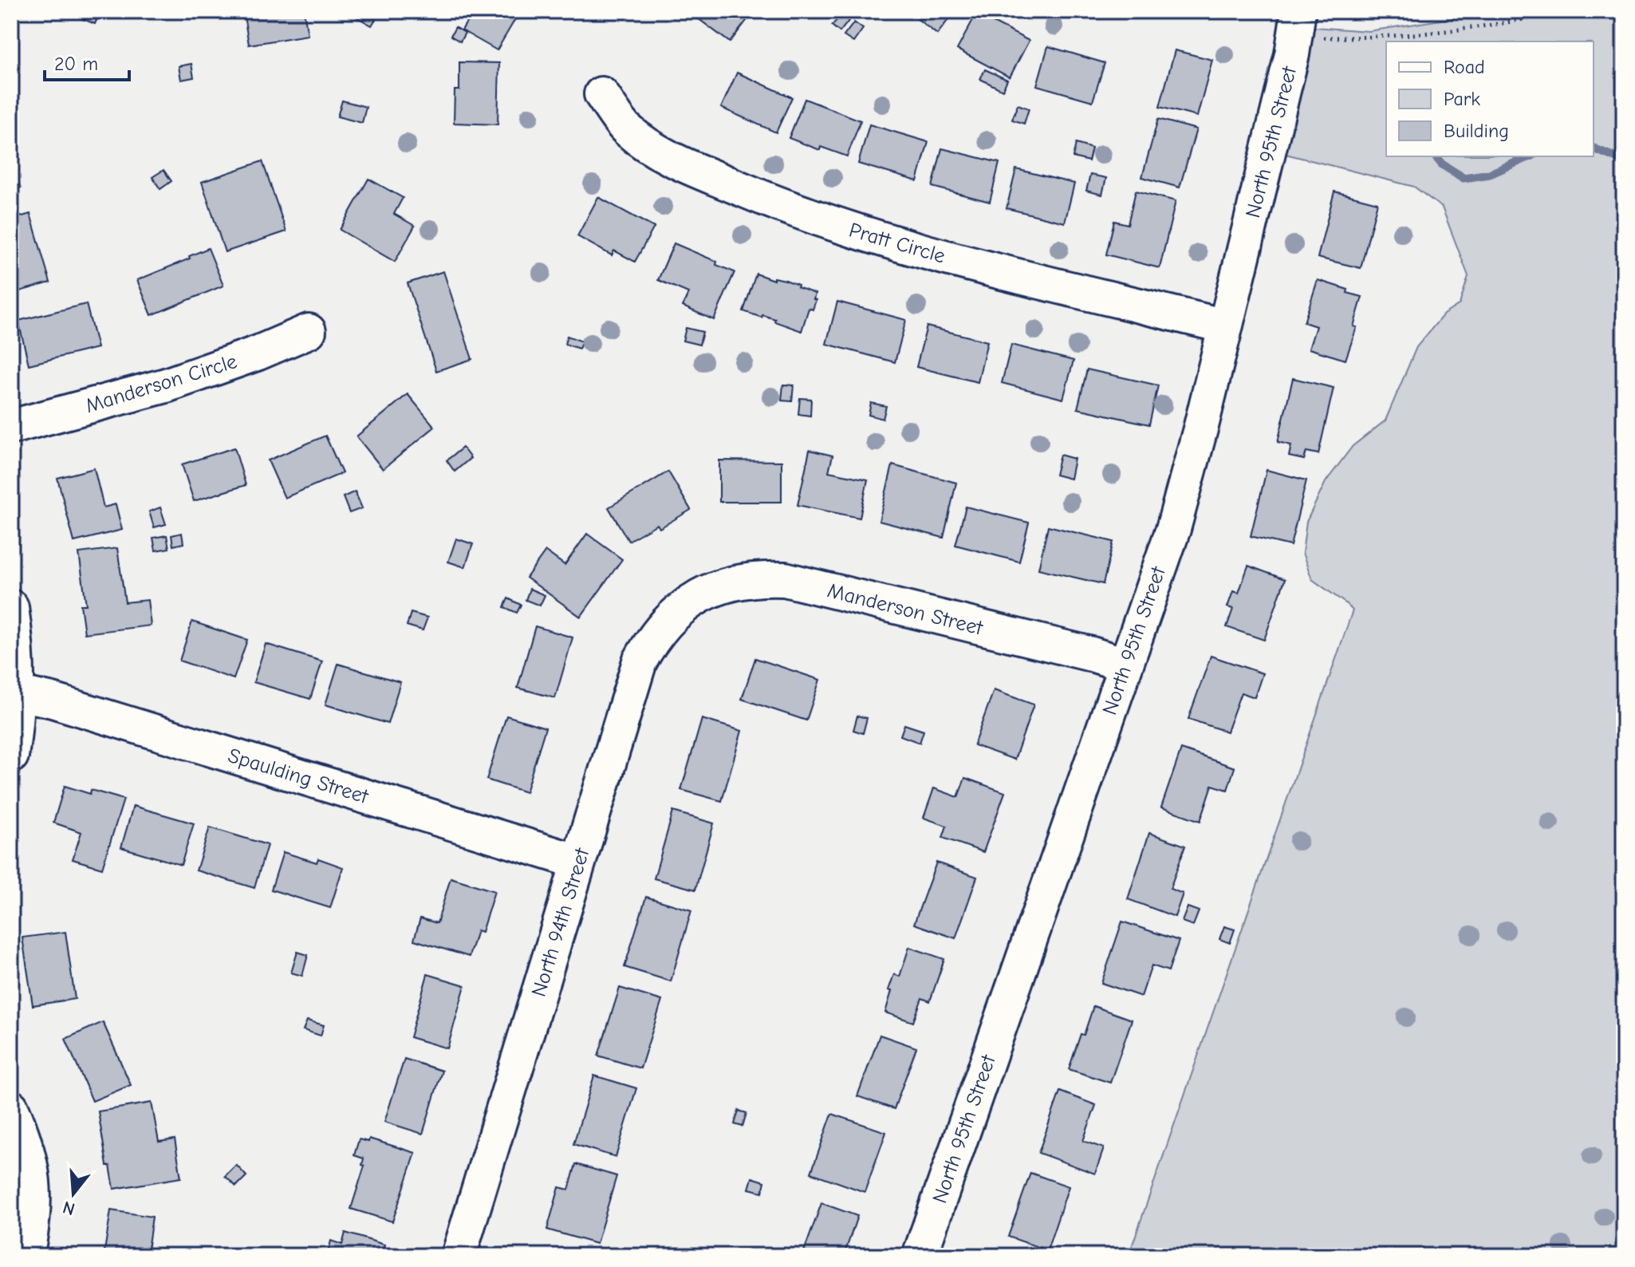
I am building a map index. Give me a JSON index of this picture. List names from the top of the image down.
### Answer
{
  "streets": {
    "street": [
      "North 95th Street",
      "Pratt Circle",
      "Manderson Circle",
      "Manderson Street",
      "Spaulding Street",
      "North 94th Street"
    ]
  },
  "crossings": [
    ["North 95th Street", "Pratt Circle"],
    ["North 95th Street", "Manderson Street"],
    ["Manderson Street", "North 94th Street"],
    ["Spaulding Street", "North 94th Street"]
  ],
  "legend": ["Road", "Park", "Building"],
  "scale_bar": "20 m",
  "north": "bottom"
}
